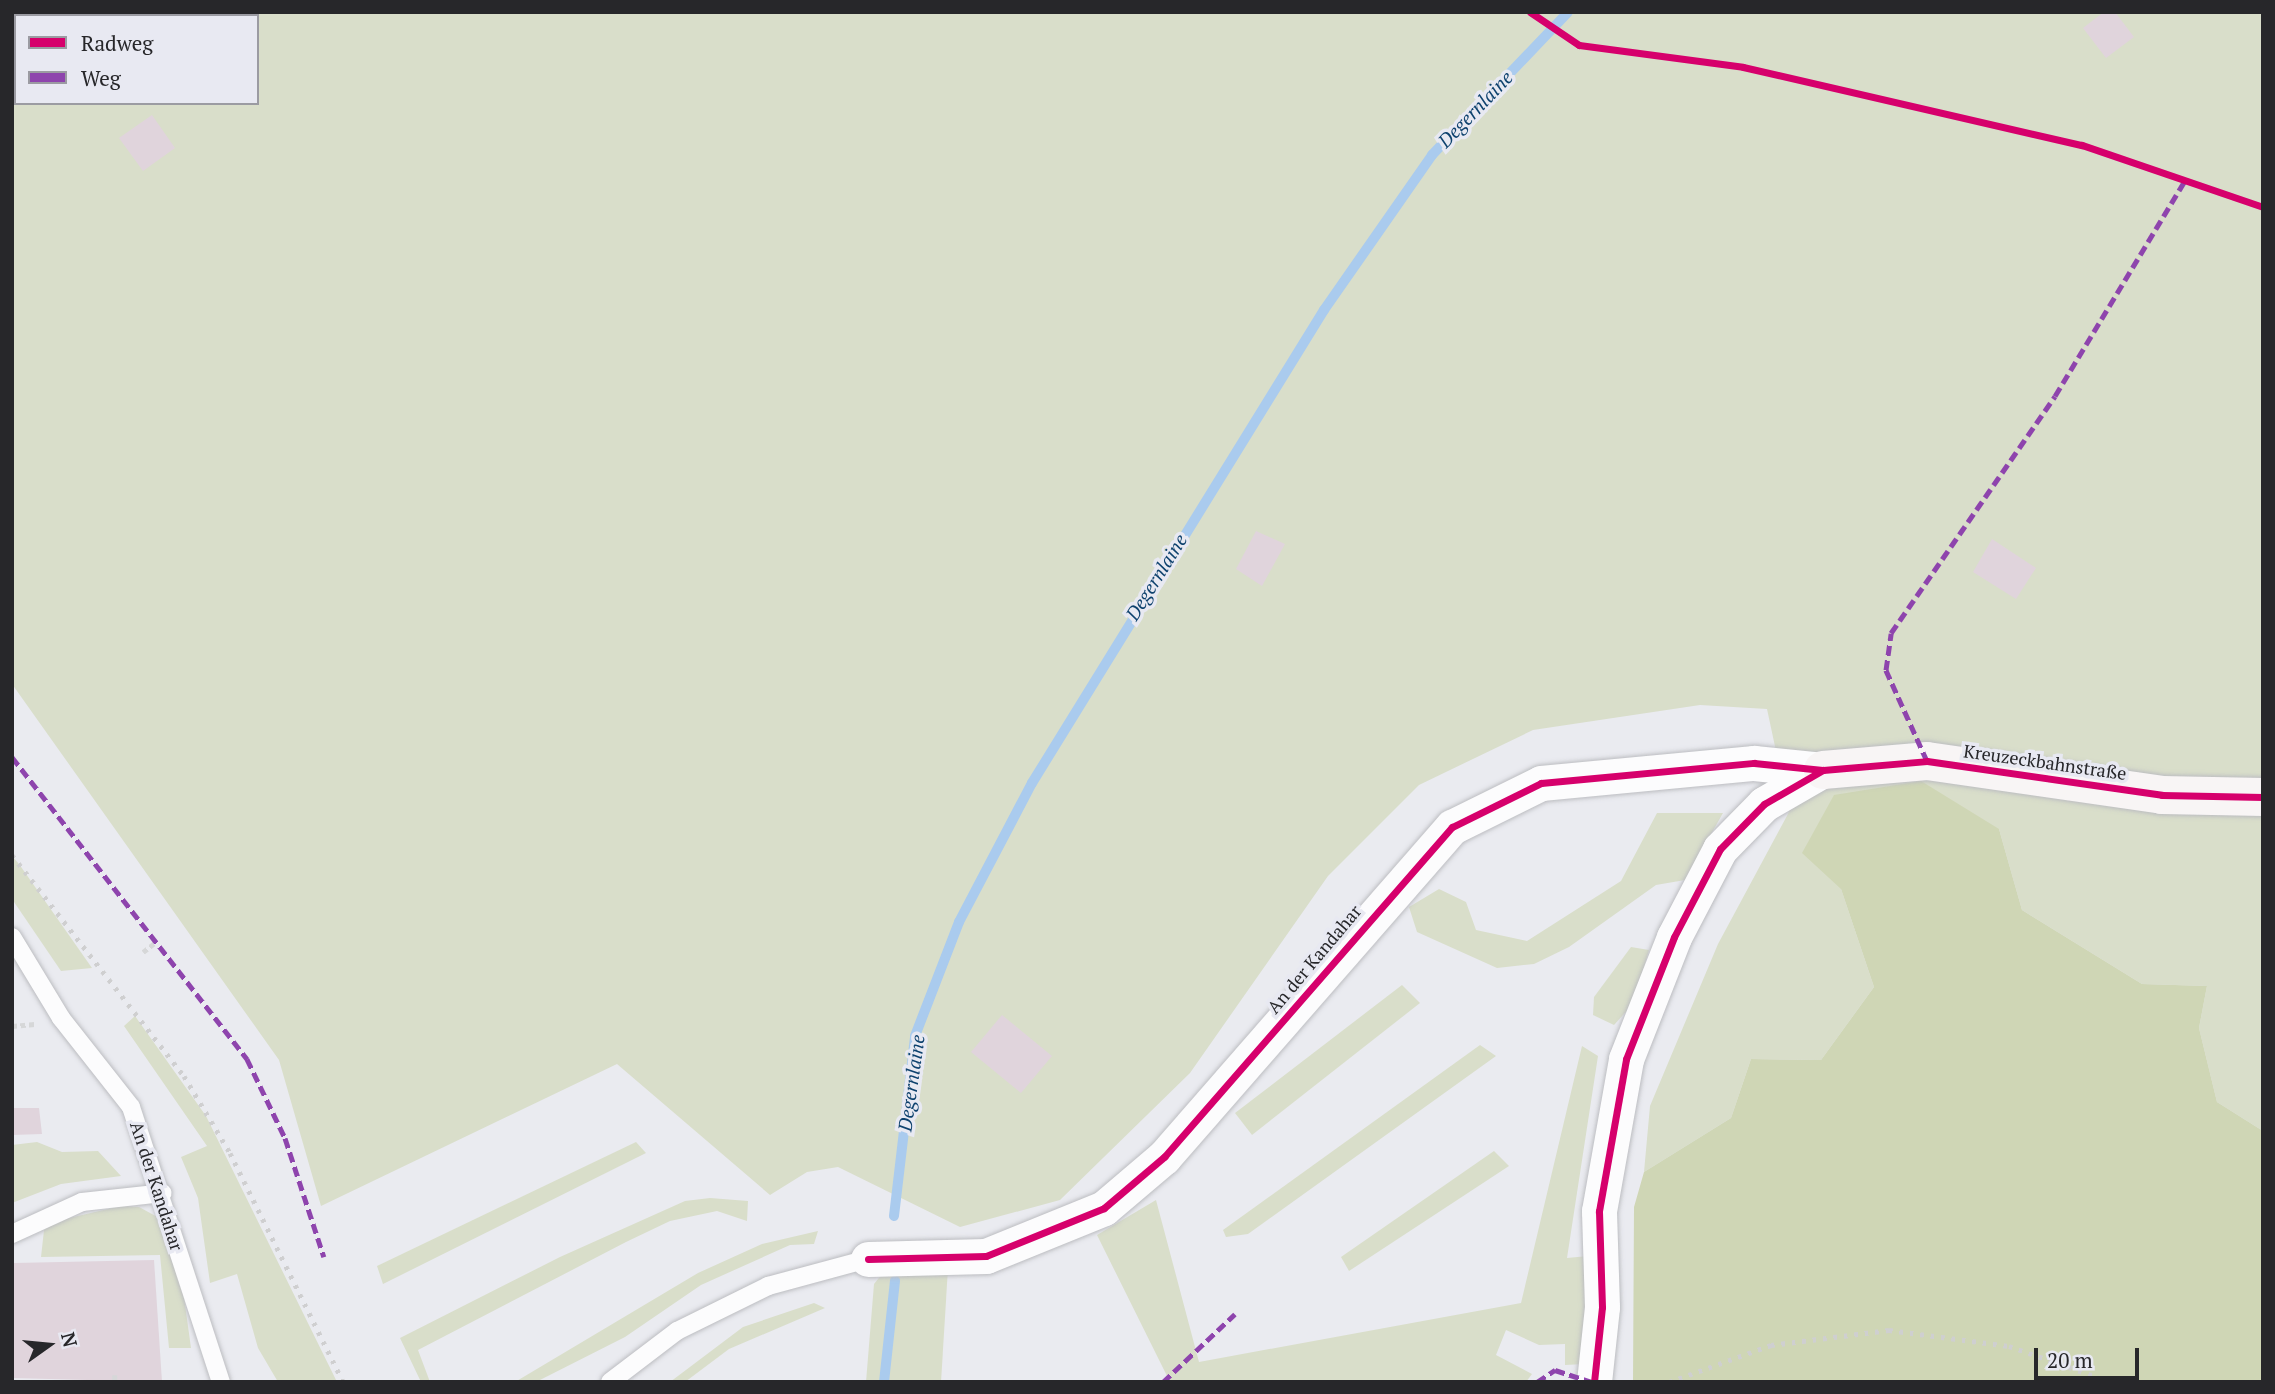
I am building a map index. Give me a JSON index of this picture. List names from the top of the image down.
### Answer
{
  "streets": {
    "street": ["Kreuzeckbahnstraße", "An der Kandahar"]
  },
  "crossings": [
    ["Kreuzeckbahnstraße", "An der Kandahar"]
  ],
  "water": ["Degernlaine"],
  "legend": ["Radweg", "Weg"],
  "scale_bar": "20 m",
  "north": "right"
}
